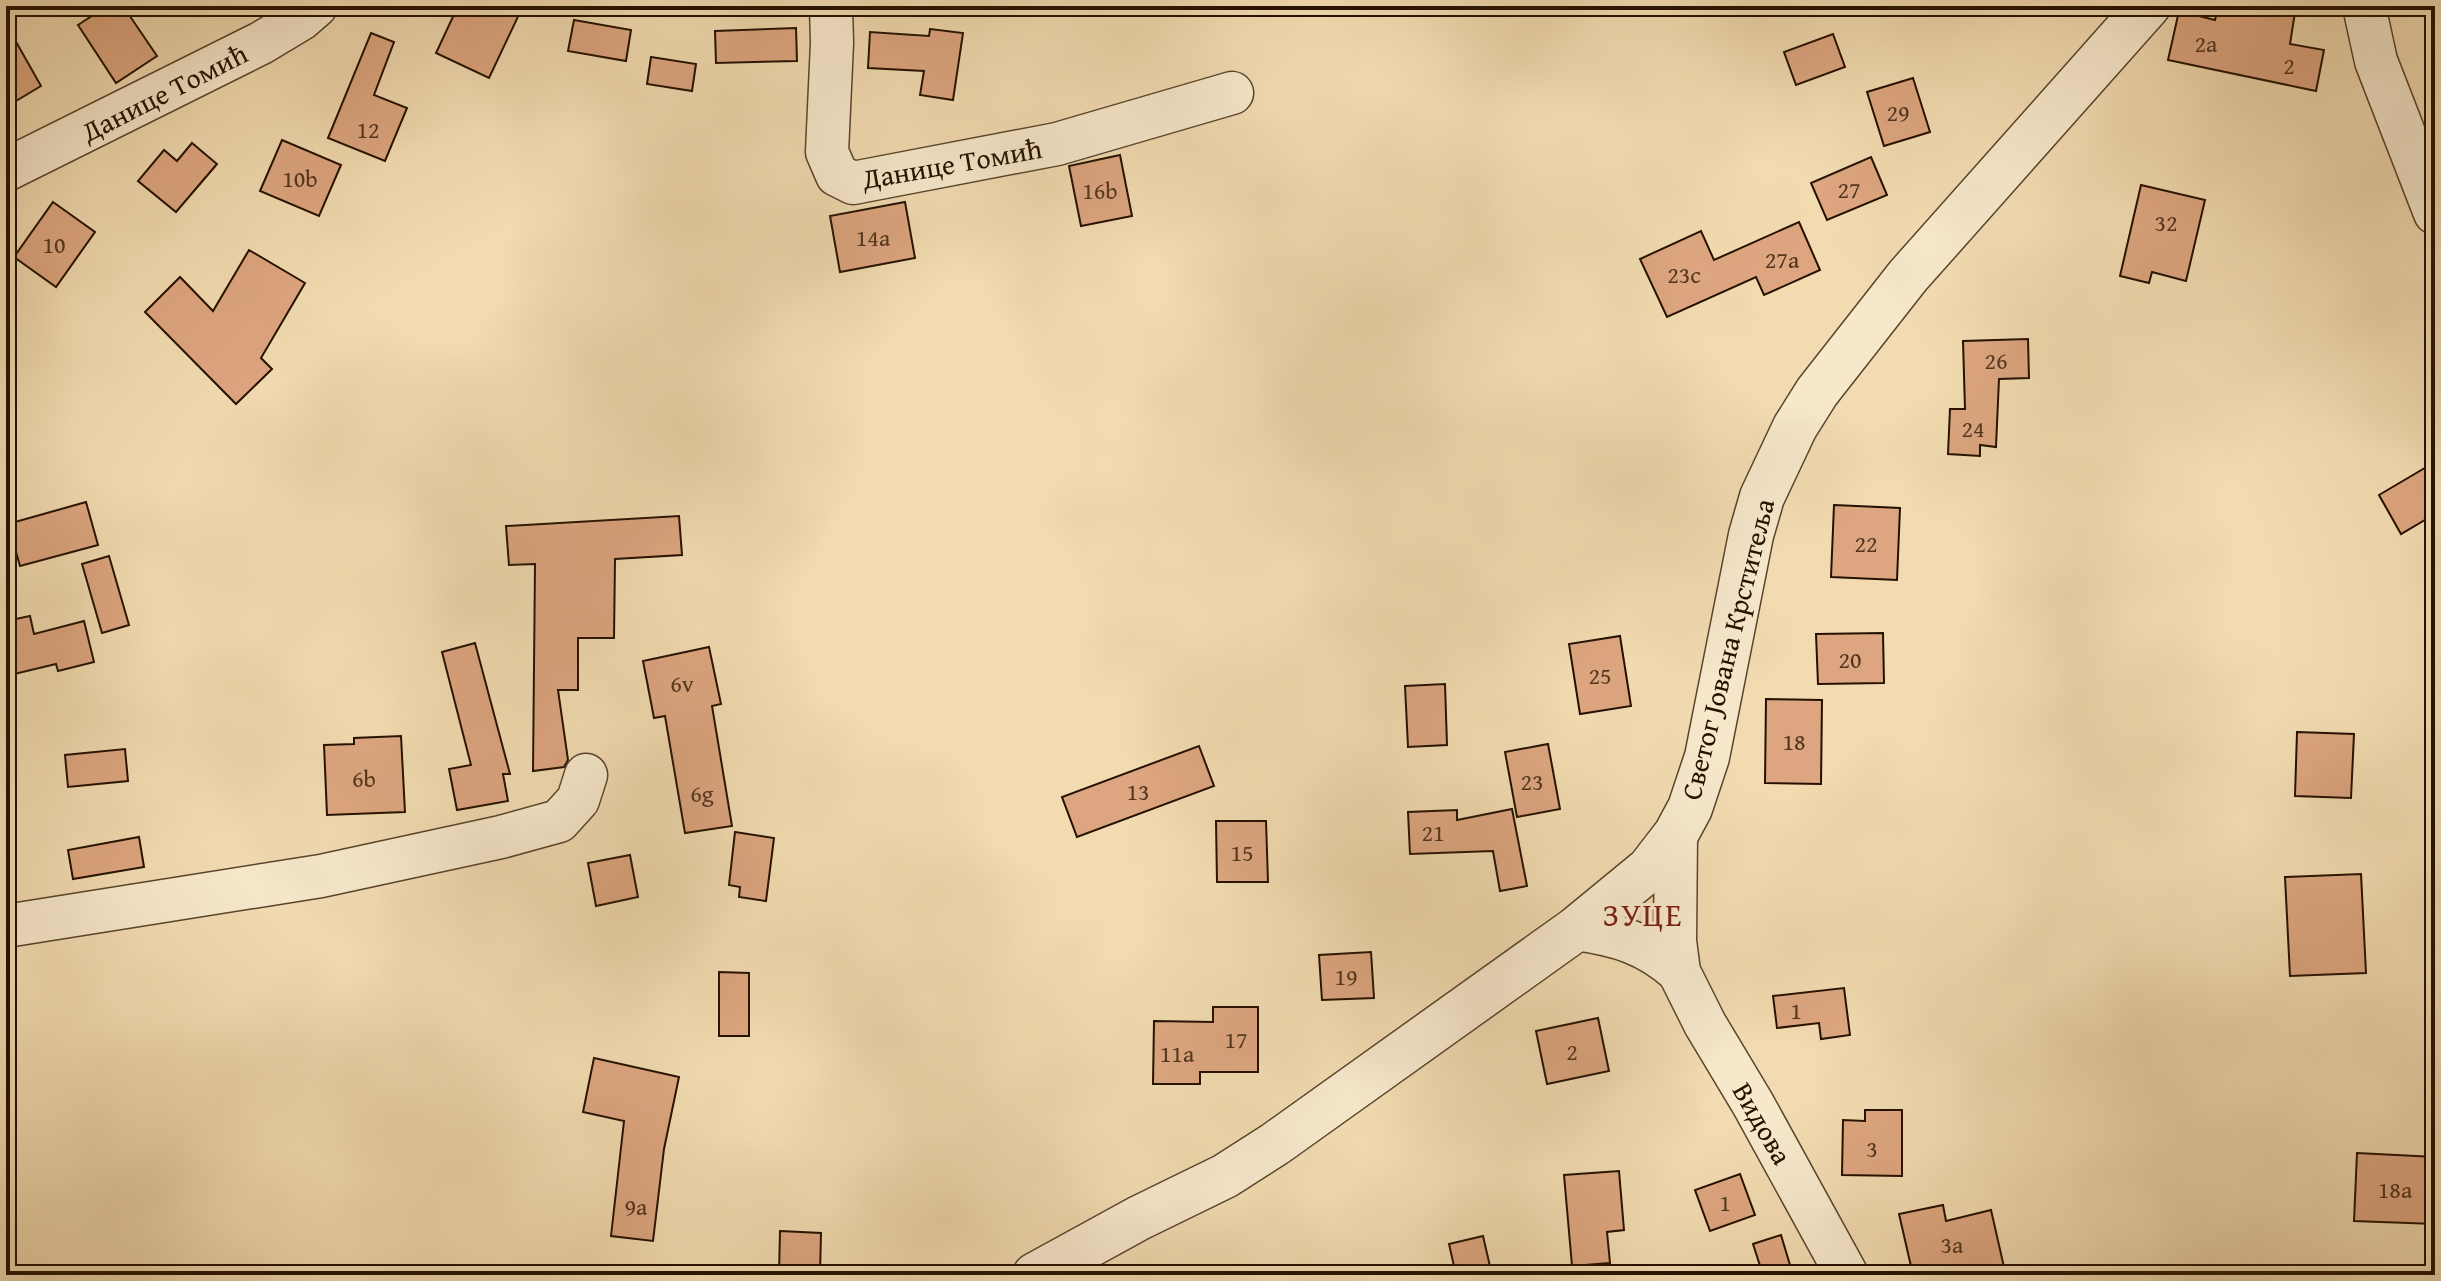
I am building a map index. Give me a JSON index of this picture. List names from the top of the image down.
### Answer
{
  "streets": {
    "street": ["Данице Томић", "Светог Јована Крститеља", "Видова"]
  },
  "crossings": [
    ["Светог Јована Крститеља", "Видова"]
  ],
  "districts": ["ЗУЦЕ"],
  "house_numbers": [
    "2a",
    "2",
    "29",
    "12",
    "10b",
    "27",
    "16b",
    "32",
    "14a",
    "10",
    "27a",
    "23c",
    "26",
    "24",
    "22",
    "20",
    "25",
    "6v",
    "18",
    "6b",
    "23",
    "13",
    "6g",
    "21",
    "15",
    "19",
    "1",
    "17",
    "2",
    "11a",
    "3",
    "18a",
    "1",
    "9a",
    "3a"
  ]
}
